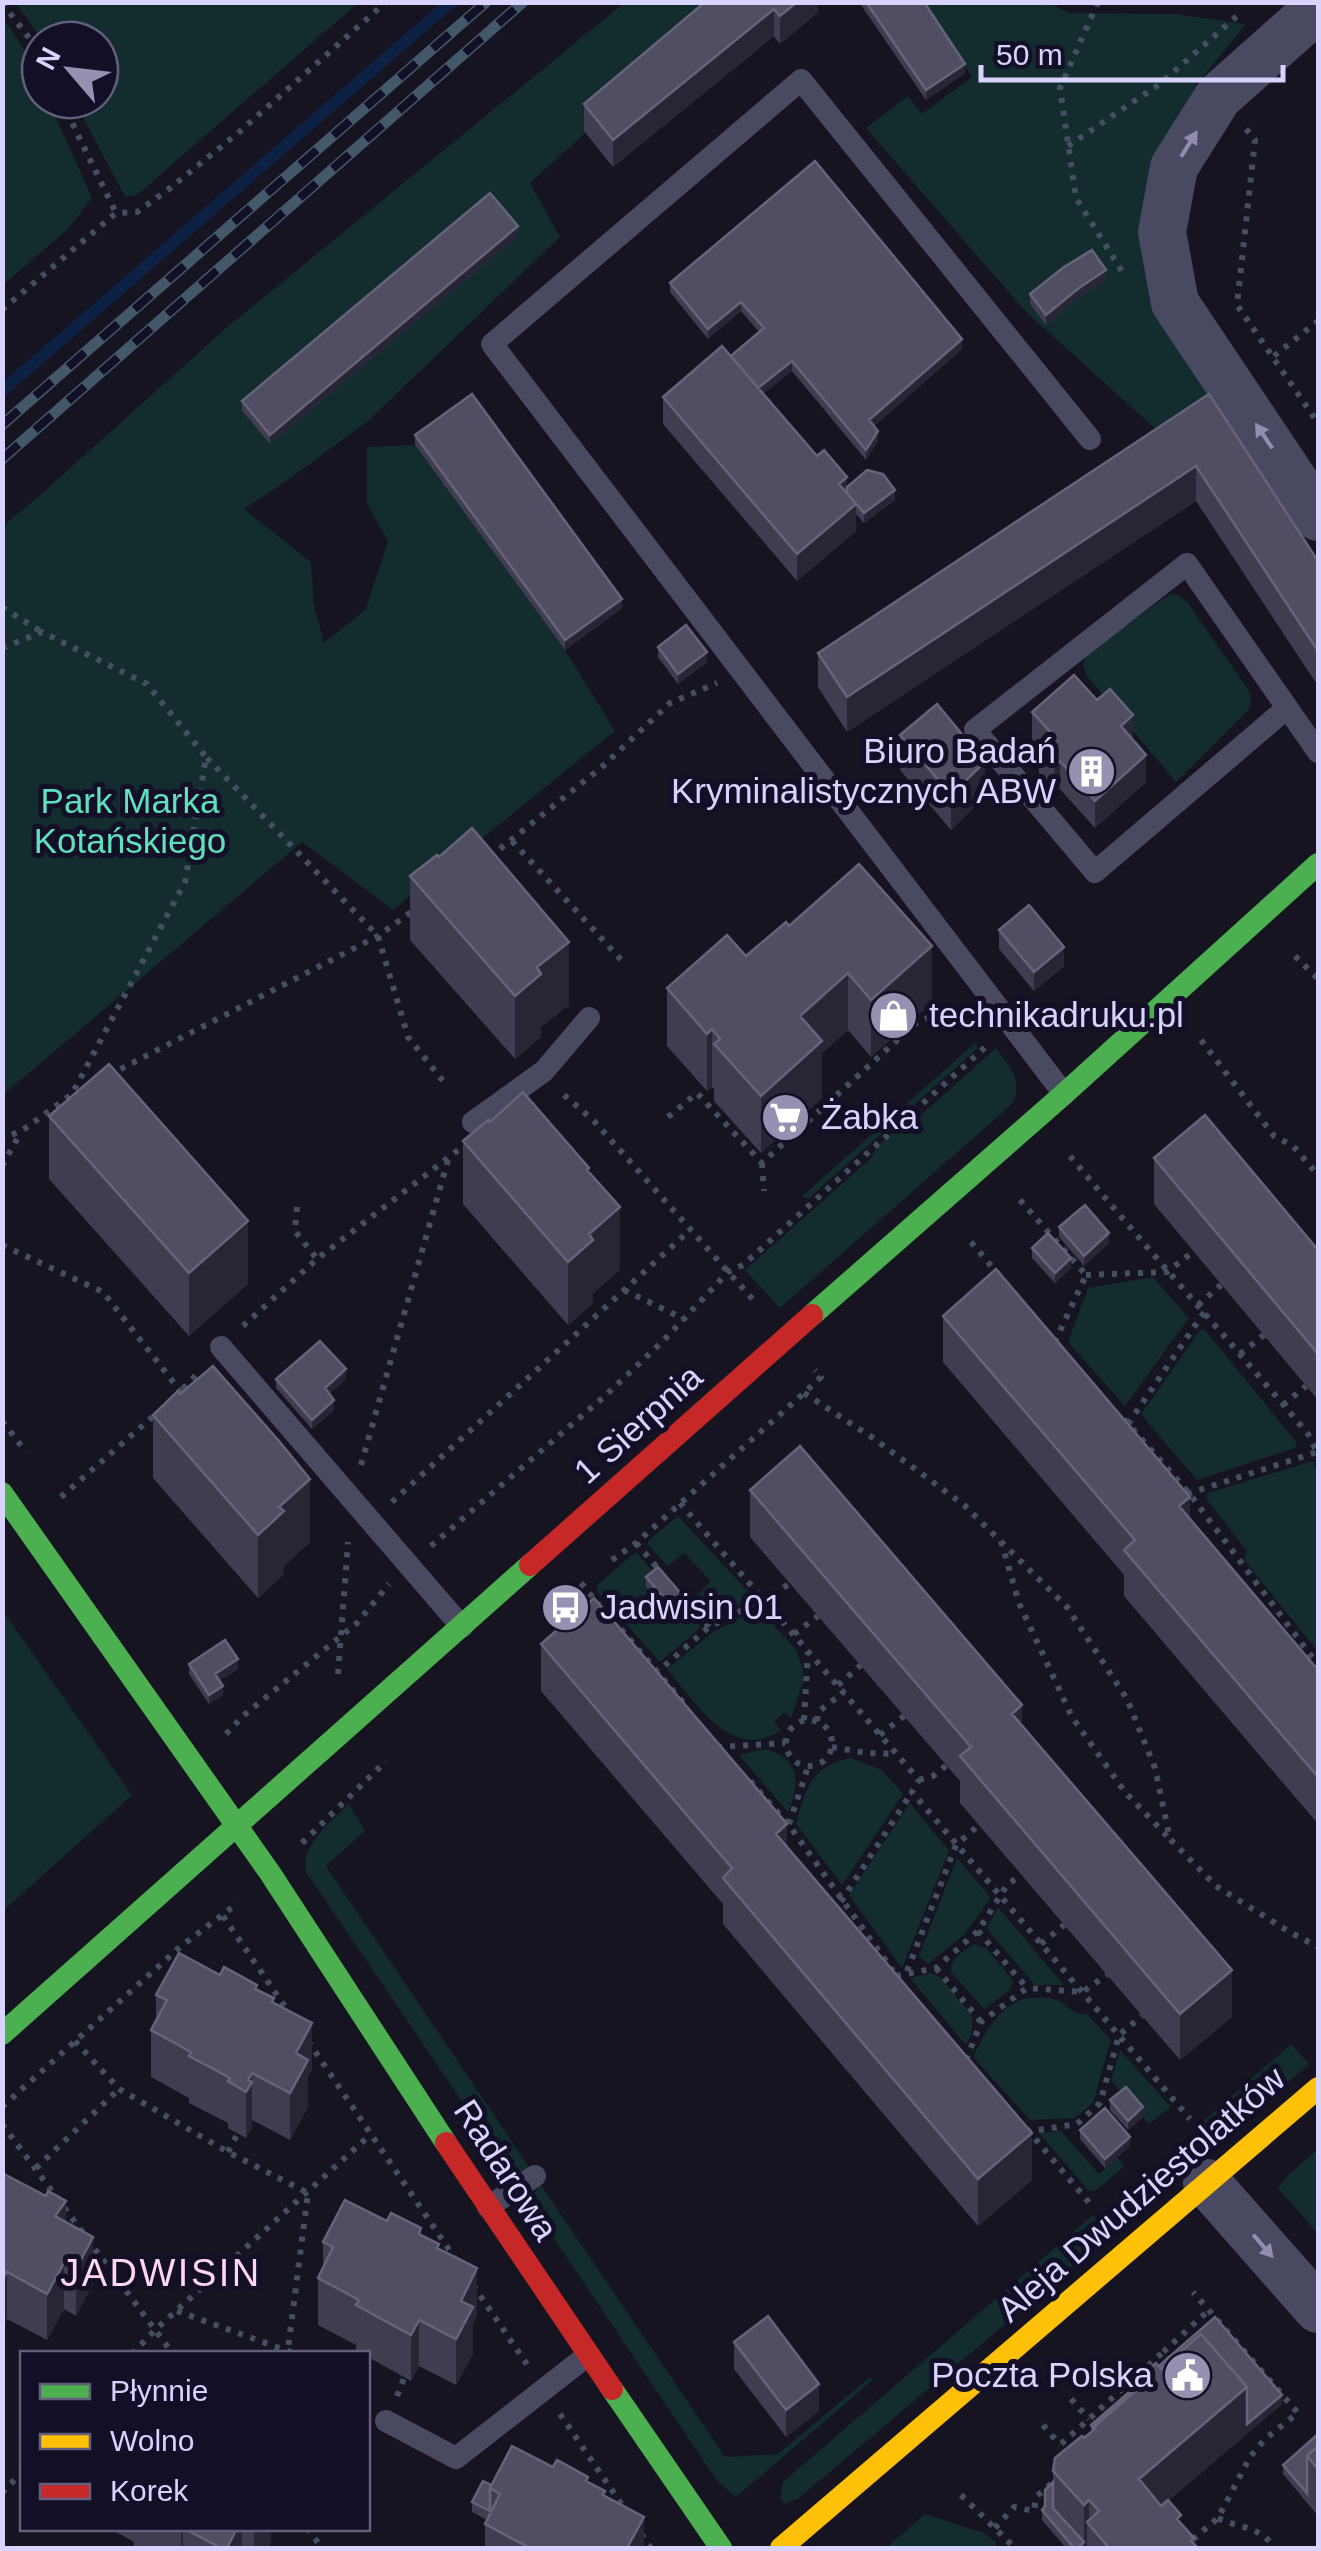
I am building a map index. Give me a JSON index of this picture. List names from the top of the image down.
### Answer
{
  "streets": {
    "street": ["1 Sierpnia", "Radarowa", "Aleja Dwudziestolatków"]
  },
  "crossings": [
    ["1 Sierpnia", "Radarowa"]
  ],
  "districts": ["JADWISIN"],
  "parks": ["Park Marka Kotańskiego"],
  "places": {
    "building": ["Biuro Badań Kryminalistycznych ABW"],
    "shop": ["technikadruku.pl"],
    "supermarket": ["Żabka"],
    "bus stop": ["Jadwisin 01"],
    "public building": ["Poczta Polska"]
  },
  "legend": ["Płynnie", "Wolno", "Korek"],
  "scale_bar": "50 m",
  "north": "top left"
}
